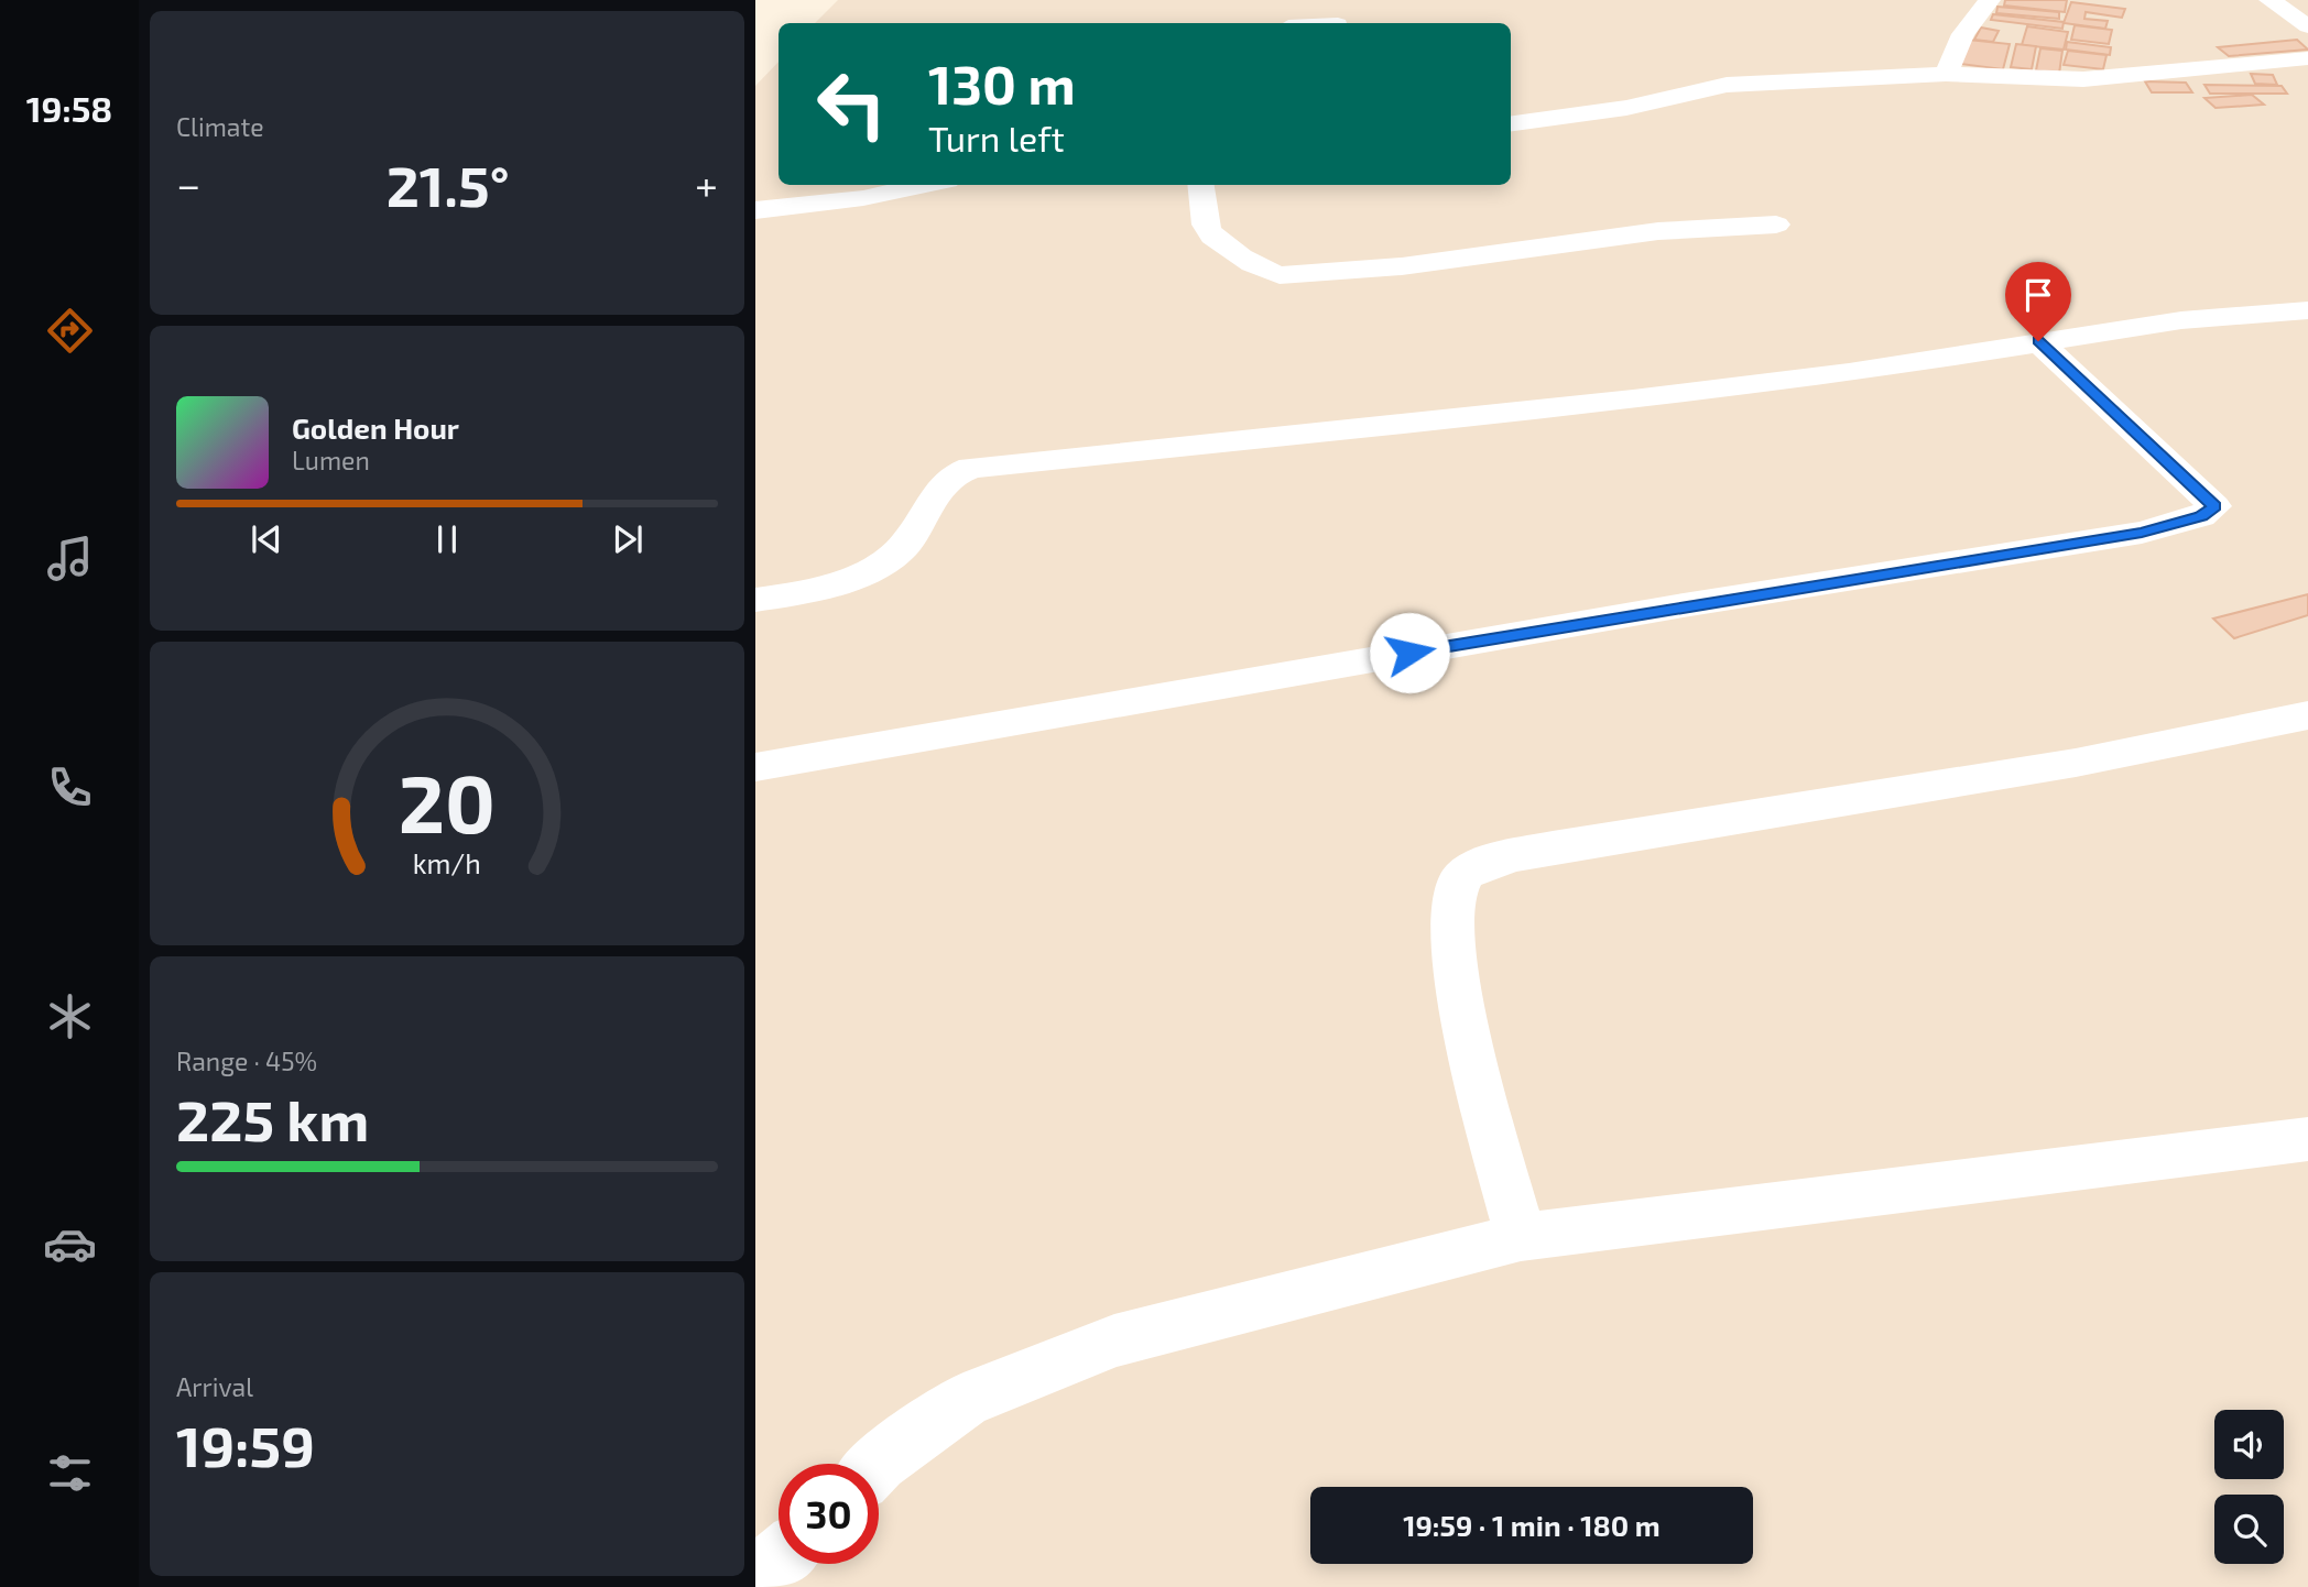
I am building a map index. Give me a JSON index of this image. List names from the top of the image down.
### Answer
{
  "page": {
    "tabs": "19:58",
    "tile": [
      "Climate",
      ["Range · 45%", "225 km"],
      ["Arrival", "19:59"]
    ],
    "turn": ["130 m", "Turn left"],
    "heat": ["−", "21.5°", "+"],
    "song": ["Golden Hour", "Lumen"],
    "limit": "30",
    "trip": "19:59 · 1 min · 180 m",
    "gauge": ["20", "km/h"]
  }
}
